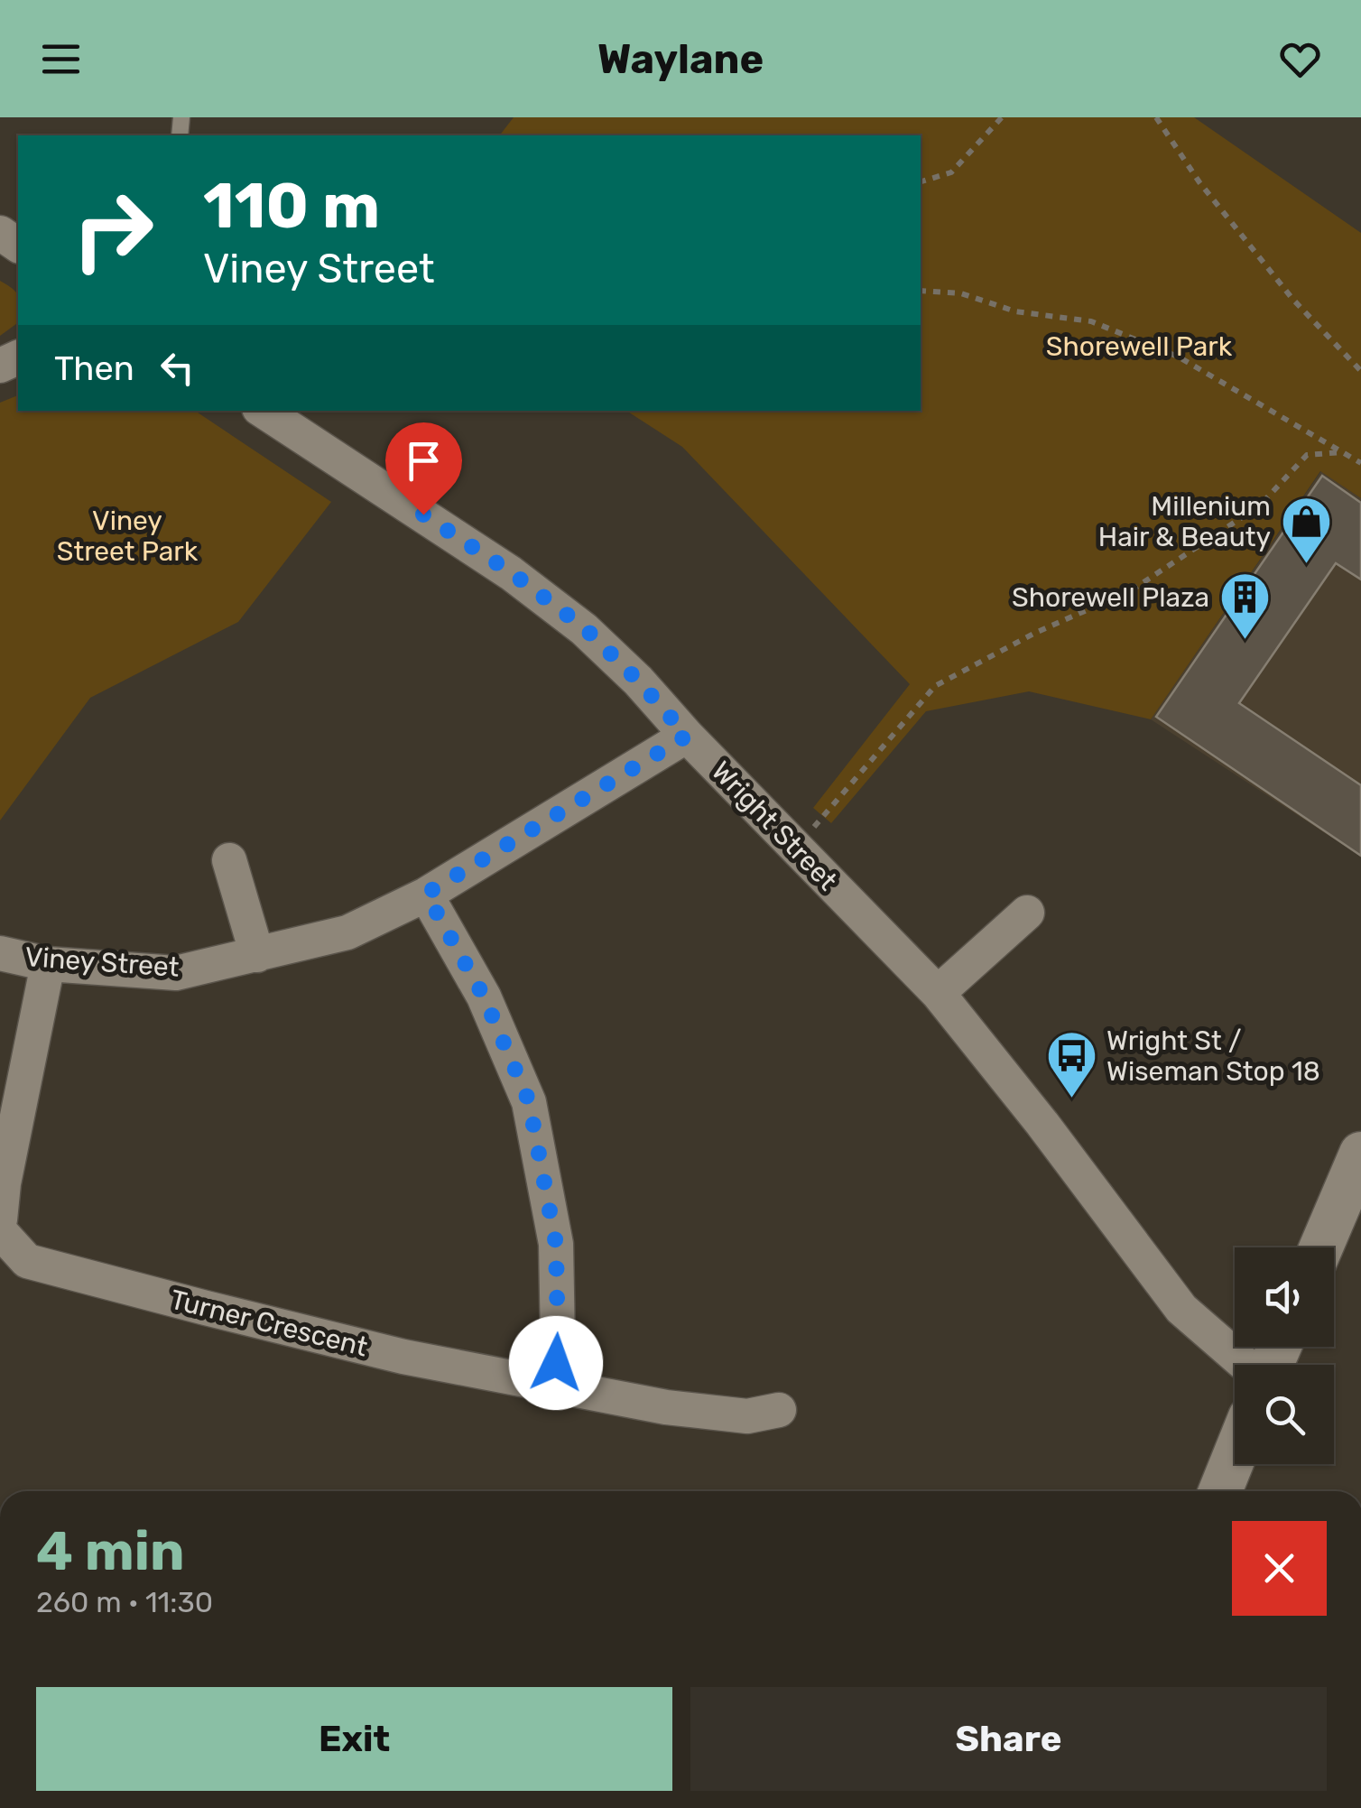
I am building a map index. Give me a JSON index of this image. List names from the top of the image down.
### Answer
{
  "streets": {
    "street": ["Wright Street", "Viney Street", "Turner Crescent"]
  },
  "crossings": [
    ["Wright Street", "Viney Street"]
  ],
  "parks": ["Shorewell Park", "Viney Street Park"],
  "places": {
    "shop": ["Millenium Hair & Beauty"],
    "building": ["Shorewell Plaza"],
    "bus stop": ["Wright St / Wiseman Stop 18"]
  },
  "page": {
    "header": "Waylane",
    "turn": ["110 m", "Viney Street"],
    "then": "Then",
    "heading": ["4 min", "260 m · 11:30"],
    "buttons": ["Exit", "Share"]
  }
}
